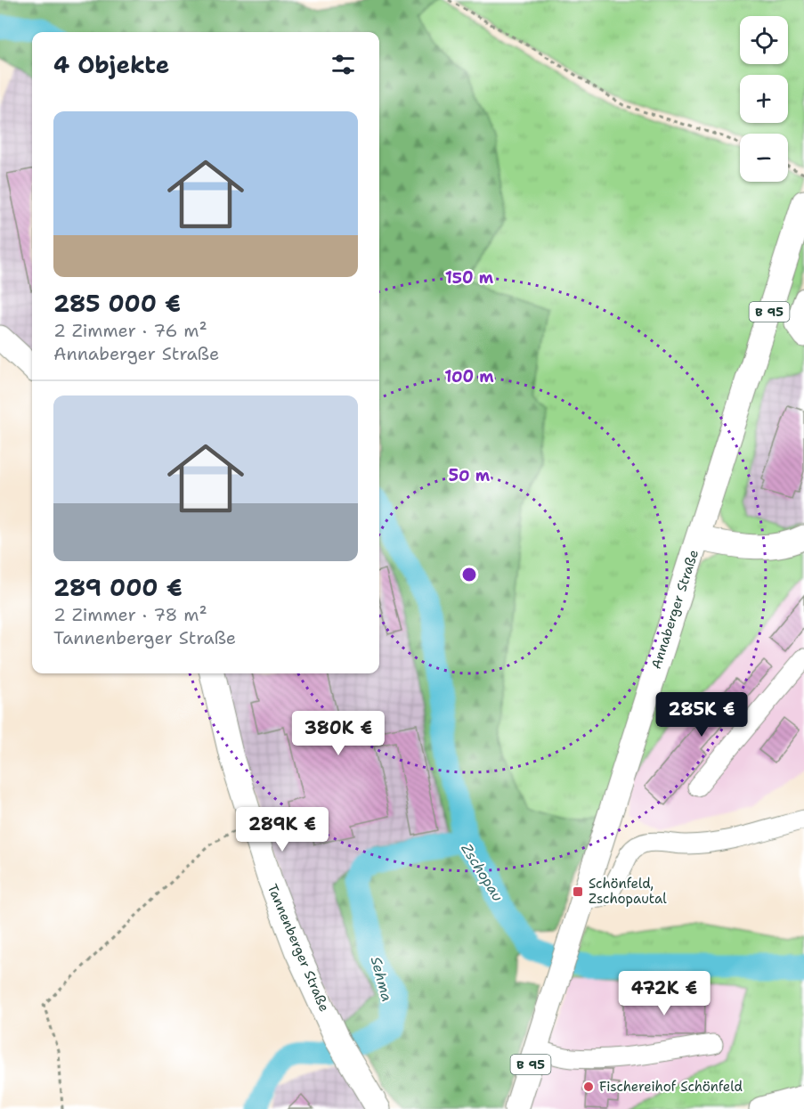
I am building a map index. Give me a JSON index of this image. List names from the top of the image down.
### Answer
{
  "streets": {
    "main road": ["B 95", "Annaberger Straße", "Tannenberger Straße"]
  },
  "water": ["Zschopau", "Sehma"],
  "places": {
    "transit": ["Schönfeld, Zschopautal"],
    "other": ["Fischereihof Schönfeld"]
  },
  "page": {
    "map_buttons": ["+", "−"],
    "heading": "4 Objekte",
    "list": [
      {
        "name": "285 000 €",
        "note": "2 Zimmer · 76 m² · Annaberger Straße"
      },
      {
        "name": "289 000 €",
        "note": "2 Zimmer · 78 m² · Tannenberger Straße"
      }
    ],
    "price": [
      "285K €",
      "380K €",
      "289K €",
      "472K €"
    ]
  },
  "rings": ["150 m", "100 m", "50 m"]
}
